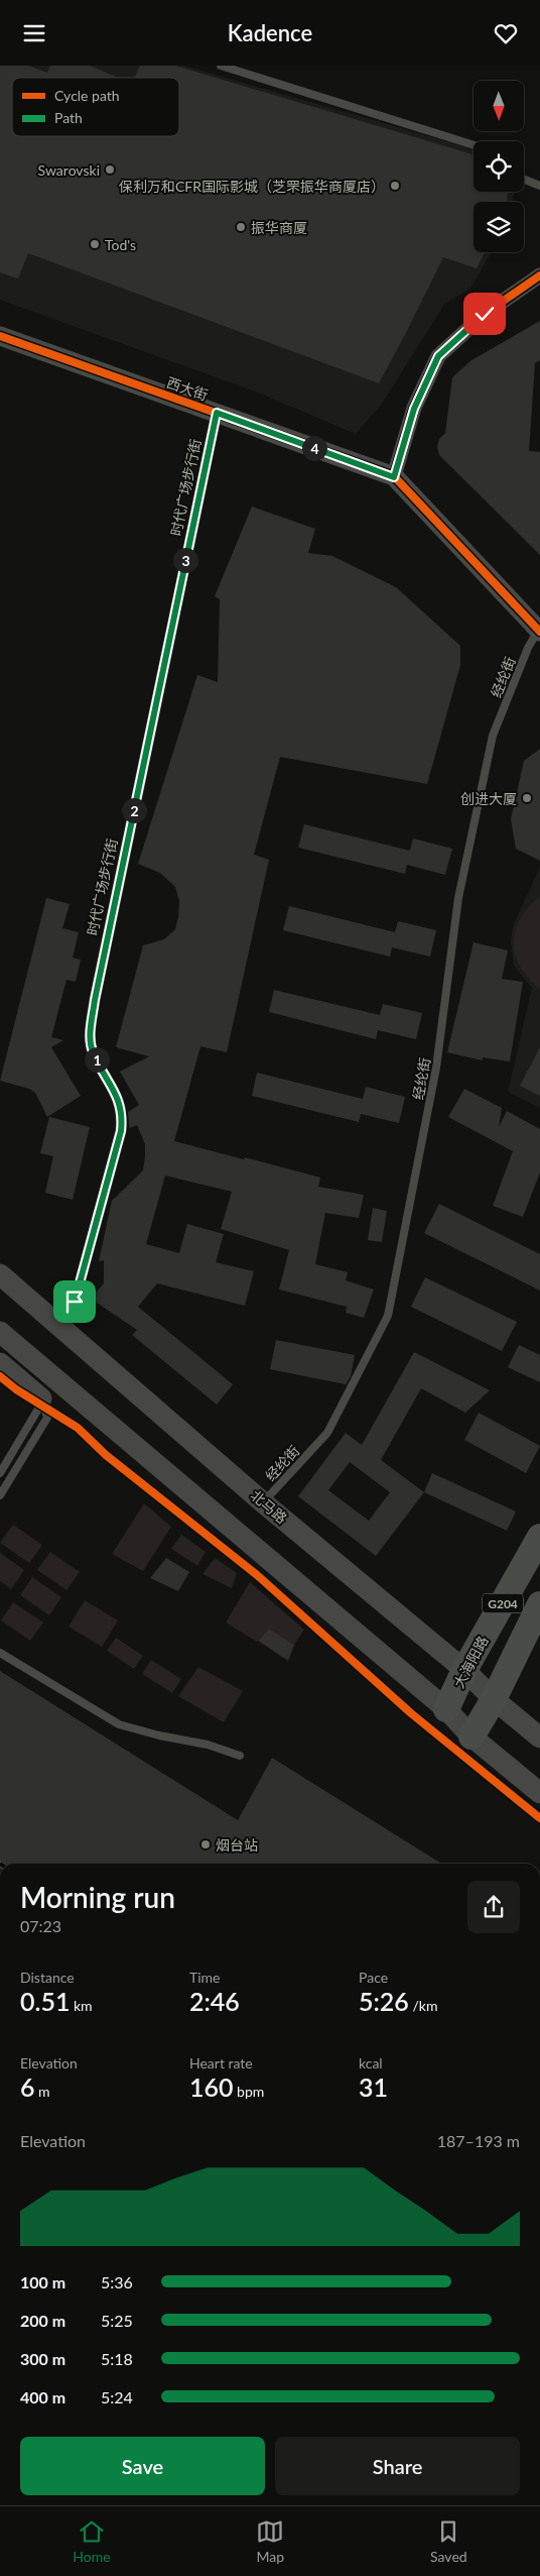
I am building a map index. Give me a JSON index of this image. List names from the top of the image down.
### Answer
{
  "streets": {
    "highway": ["G204", "大海阳路"],
    "main road": ["北马路"],
    "street": ["西大街", "时代广场步行街"],
    "lane": ["经纶街"]
  },
  "crossings": [
    ["西大街", "时代广场步行街"],
    ["西大街", "经纶街"],
    ["经纶街", "北马路"],
    ["北马路", "G204"],
    ["北马路", "大海阳路"]
  ],
  "places": [
    "Swarovski",
    "保利万和CFR国际影城（芝罘振华商厦店）",
    "振华商厦",
    "Tod's",
    "创进大厦",
    "烟台站"
  ],
  "legend": ["Cycle path", "Path"],
  "north": "bottom",
  "page": {
    "header": "Kadence",
    "pins": [
      "4",
      "3",
      "2",
      "1"
    ],
    "heading": ["Morning run", "07:23"],
    "stats": [
      ["Distance", "0.51 km"],
      ["Time", "2:46"],
      ["Pace", "5:26 /km"],
      ["Elevation", "6 m"],
      ["Heart rate", "160 bpm"],
      ["kcal", "31"]
    ],
    "chart": ["Elevation", "187–193 m"],
    "list": [
      {
        "name": "100 m",
        "note": "5:36"
      },
      {
        "name": "200 m",
        "note": "5:25"
      },
      {
        "name": "300 m",
        "note": "5:18"
      },
      {
        "name": "400 m",
        "note": "5:24"
      }
    ],
    "buttons": ["Save", "Share"],
    "tabs": ["Home", "Map", "Saved"]
  }
}
